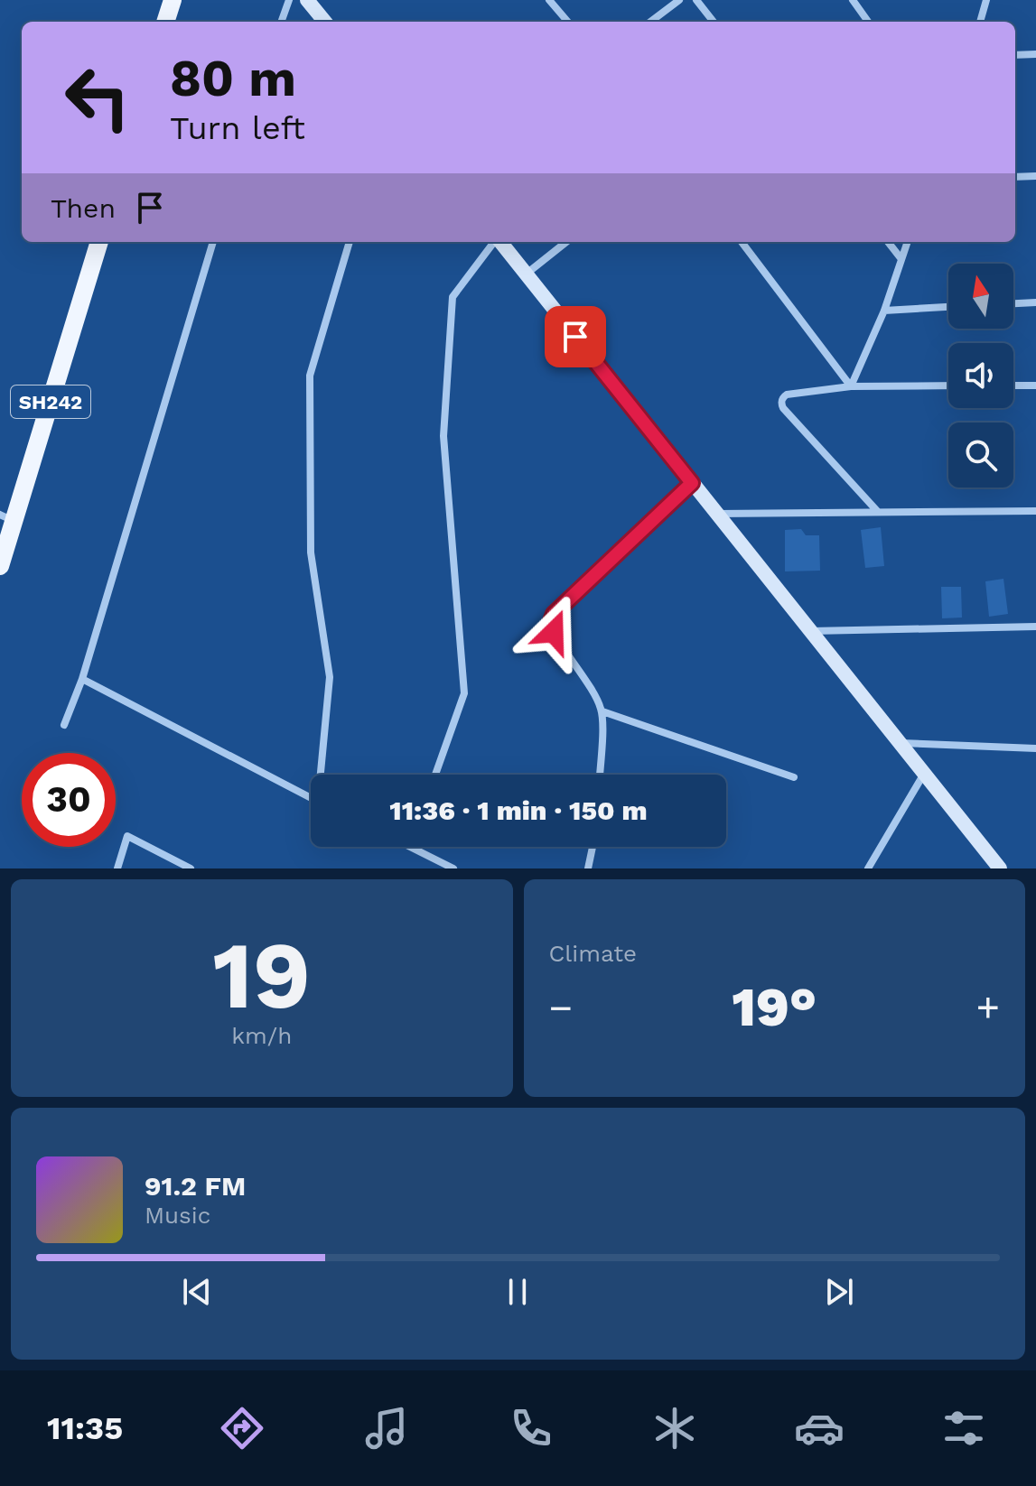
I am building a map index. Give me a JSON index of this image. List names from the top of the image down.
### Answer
{
  "streets": {
    "main road": ["SH242"]
  },
  "north": "top",
  "page": {
    "turn": ["80 m", "Turn left"],
    "then": "Then",
    "limit": "30",
    "trip": "11:36 · 1 min · 150 m",
    "tile": [
      ["19", "km/h"],
      "Climate"
    ],
    "heat": ["−", "19°", "+"],
    "song": ["91.2 FM", "Music"],
    "tabs": "11:35"
  }
}
